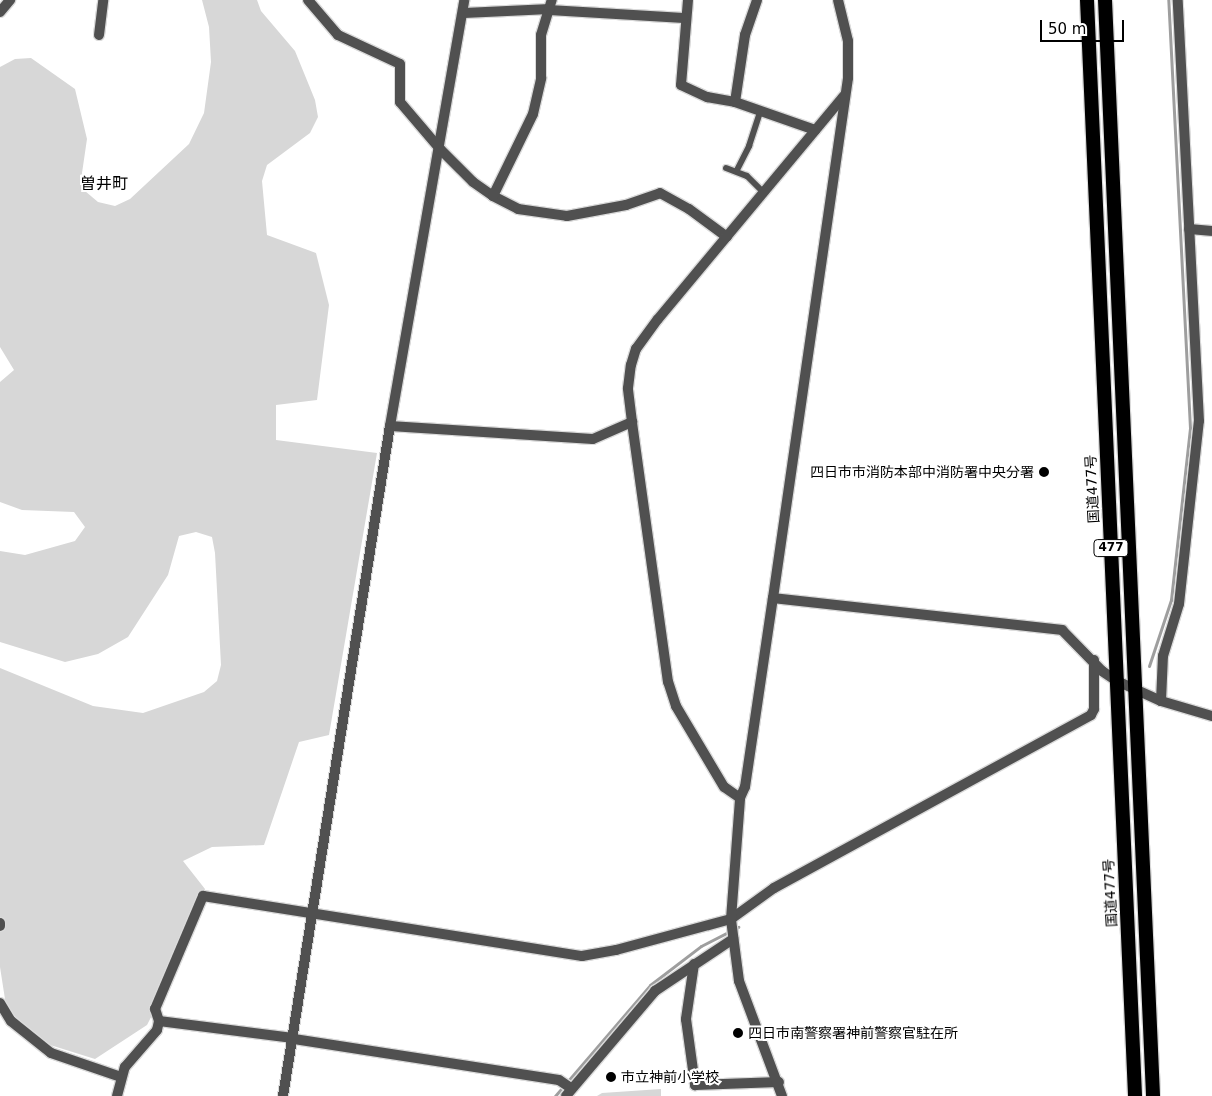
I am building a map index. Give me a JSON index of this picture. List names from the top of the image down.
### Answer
{
  "streets": {
    "highway": ["国道477号", "477"]
  },
  "districts": ["曽井町"],
  "places": ["四日市市消防本部中消防署中央分署", "四日市南警察署神前警察官駐在所", "市立神前小学校"],
  "scale_bar": "50 m"
}
